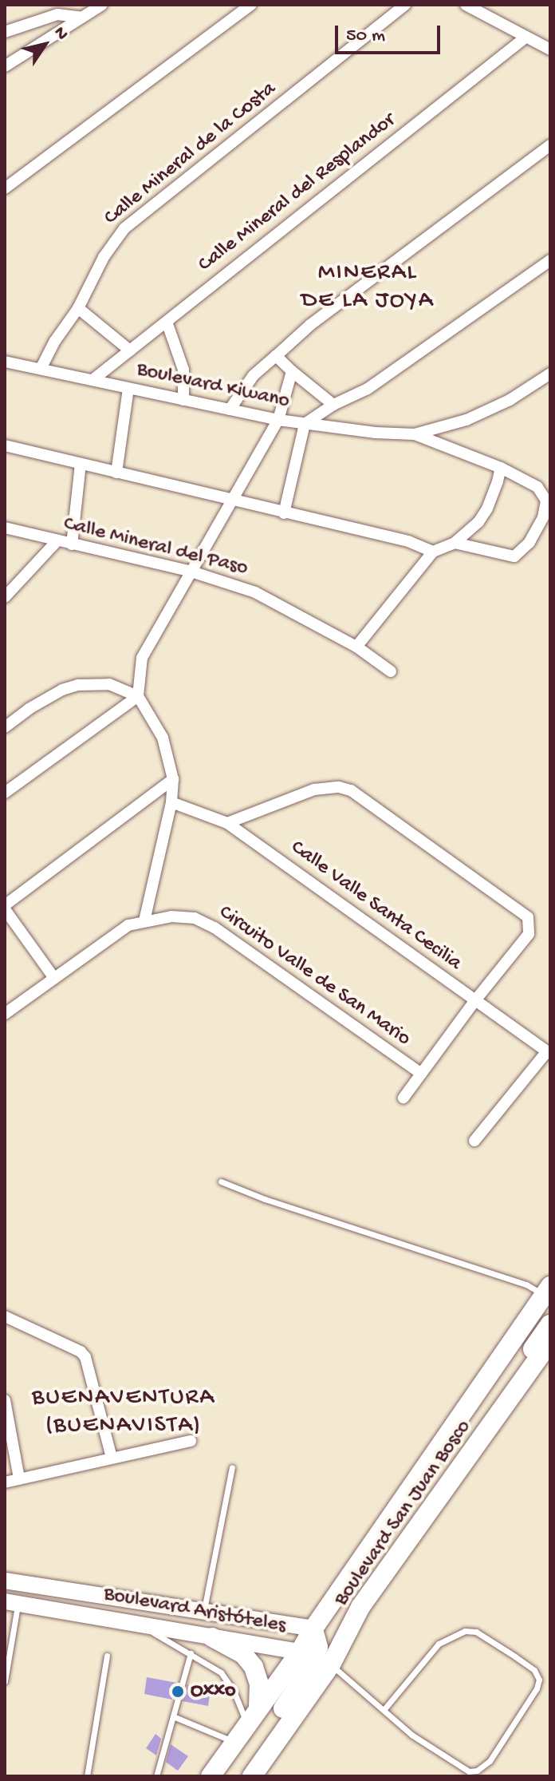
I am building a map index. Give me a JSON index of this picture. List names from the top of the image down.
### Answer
{
  "streets": {
    "main road": ["Boulevard San Juan Bosco"],
    "street": [
      "Calle Mineral de la Costa",
      "Calle Mineral del Resplandor",
      "Boulevard Kiwano",
      "Calle Mineral del Paso",
      "Calle Valle Santa Cecilia",
      "Circuito Valle de San Mario",
      "Boulevard Aristóteles"
    ]
  },
  "crossings": [
    ["Calle Mineral de la Costa", "Boulevard Kiwano"],
    ["Calle Mineral del Resplandor", "Boulevard Kiwano"],
    ["Boulevard San Juan Bosco", "Boulevard Aristóteles"]
  ],
  "districts": ["MINERAL DE LA JOYA", "BUENAVENTURA (BUENAVISTA)"],
  "places": ["Oxxo"],
  "scale_bar": "50 m",
  "north": "top right"
}
